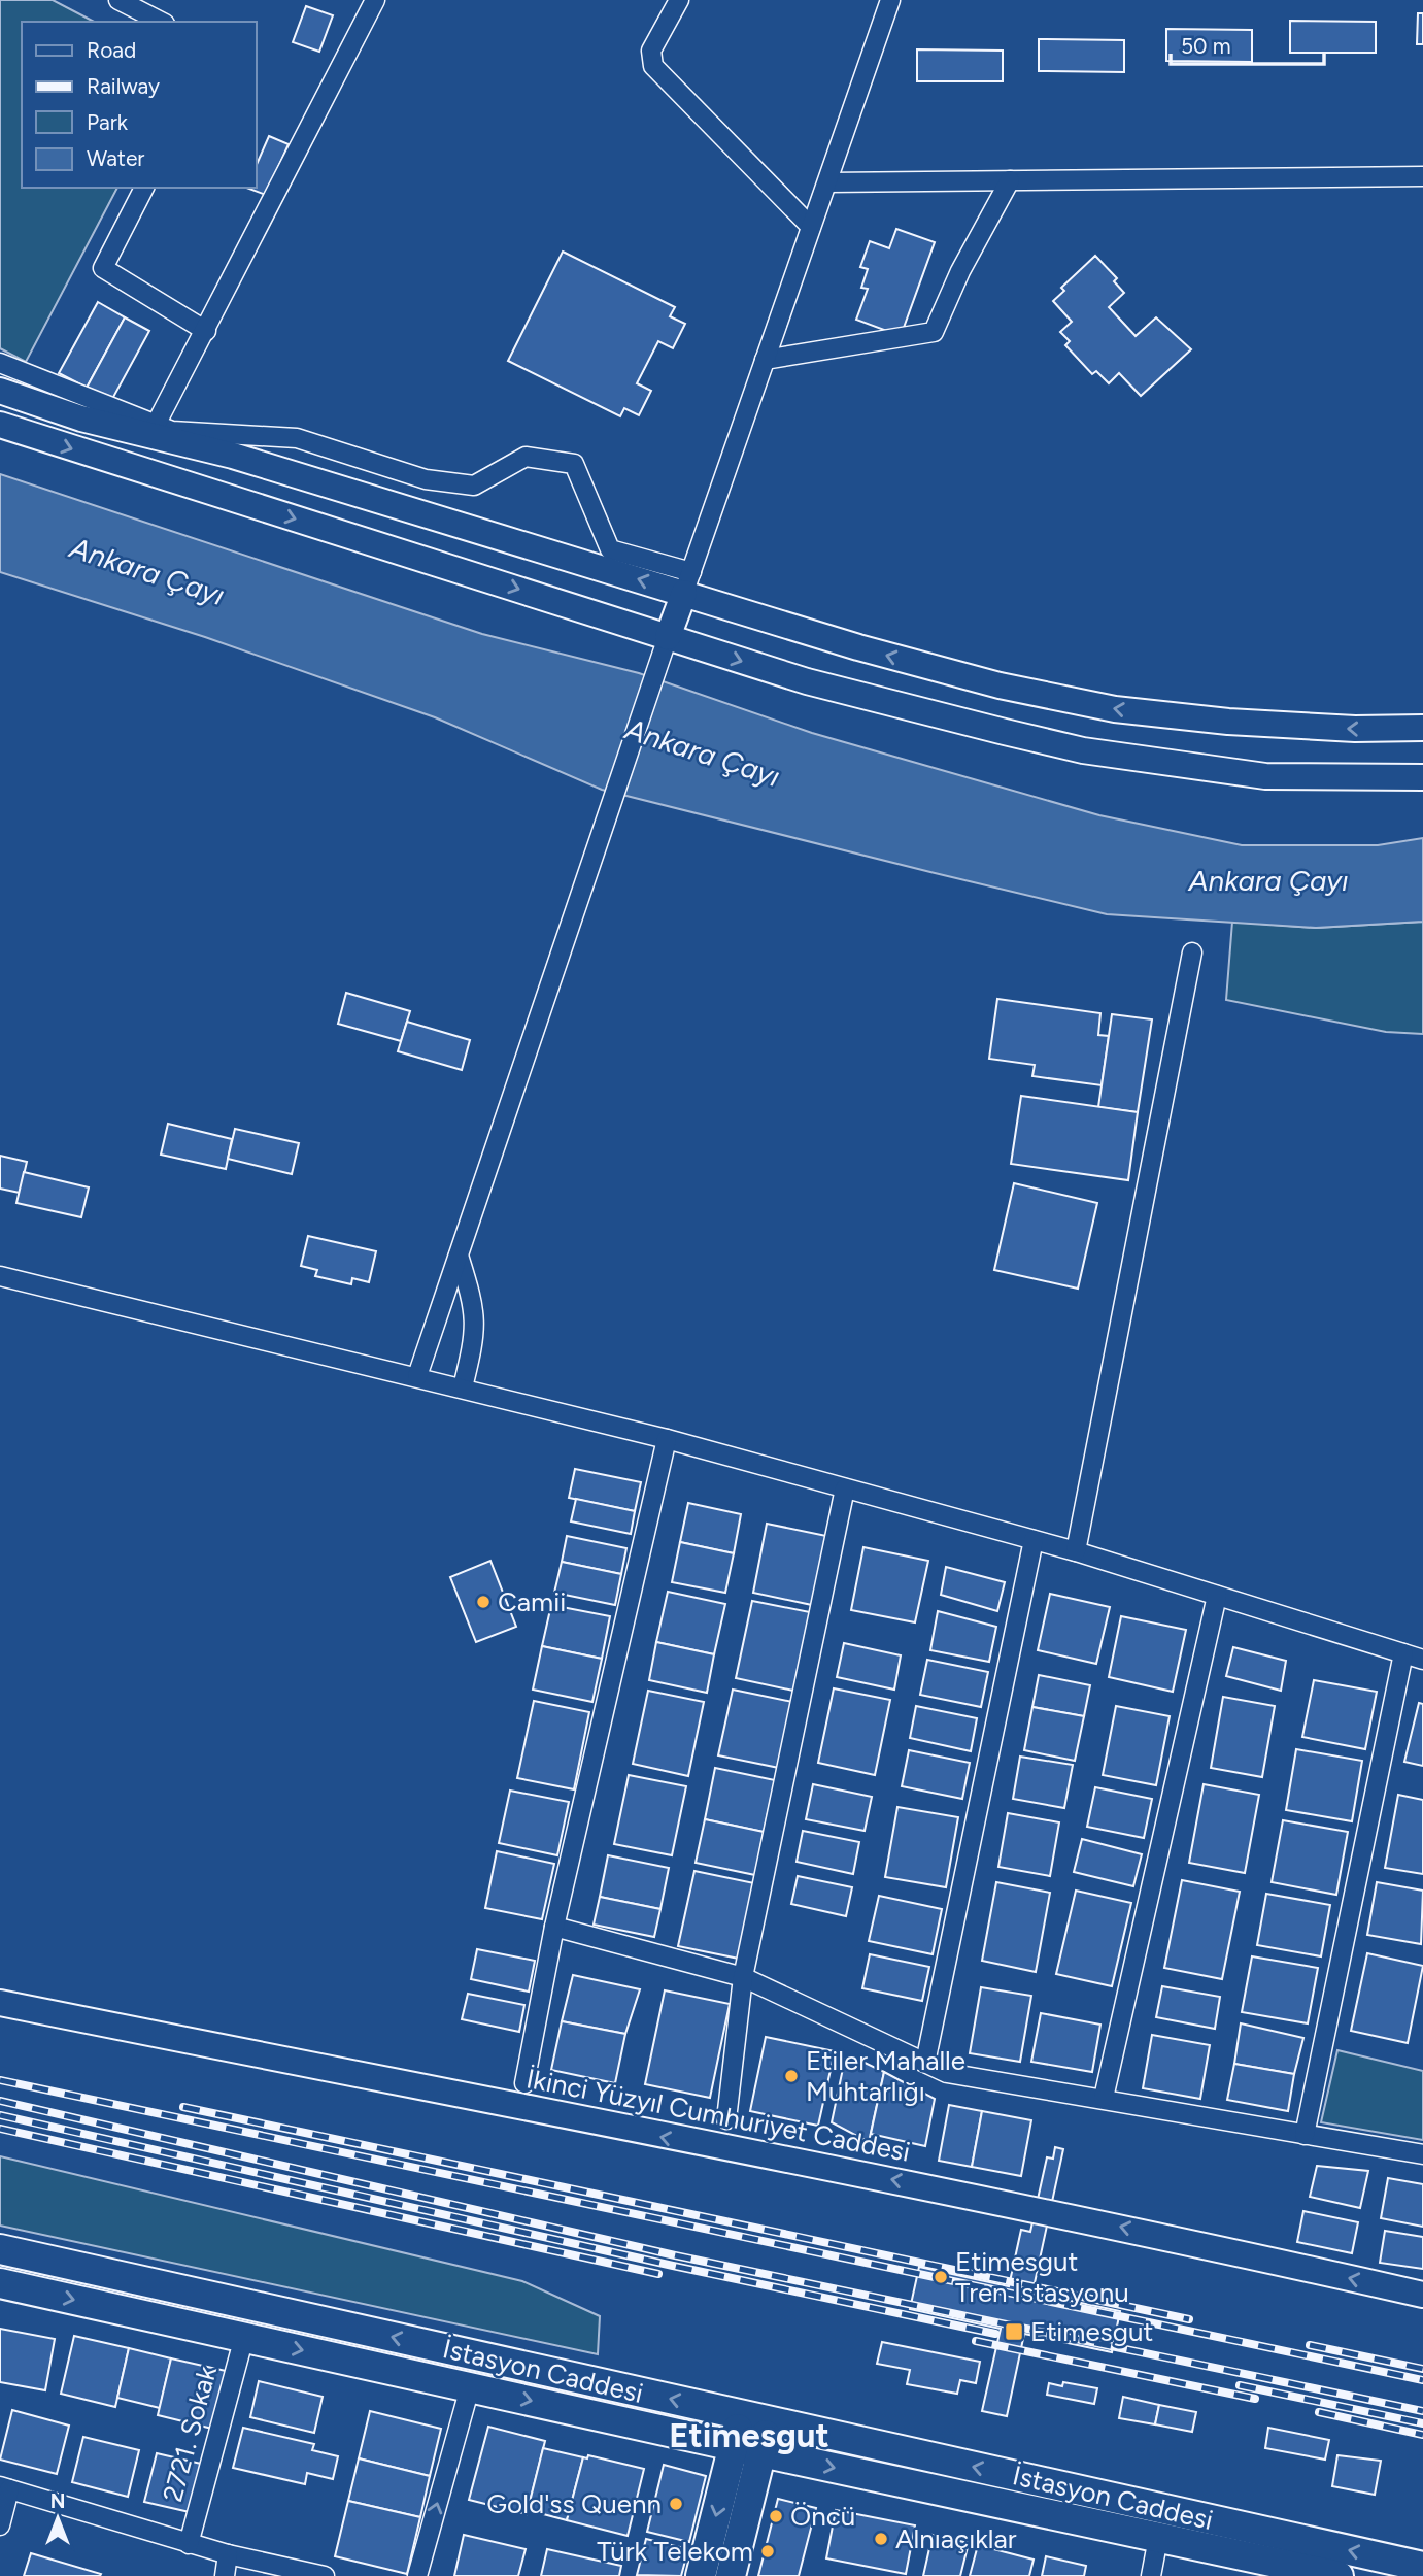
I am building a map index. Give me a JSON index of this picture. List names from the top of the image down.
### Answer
{
  "streets": {
    "main road": ["İkinci Yüzyıl Cumhuriyet Caddesi", "İstasyon Caddesi"],
    "street": ["2721. Sokak"]
  },
  "crossings": [
    ["İstasyon Caddesi", "2721. Sokak"]
  ],
  "one_way": ["İkinci Yüzyıl Cumhuriyet Caddesi"],
  "districts": ["Etimesgut"],
  "water": ["Ankara Çayı"],
  "places": {
    "other": [
      "Camii",
      "Etiler Mahalle Muhtarlığı",
      "Etimesgut Tren İstasyonu",
      "Gold'ss Quenn",
      "Öncü",
      "Alnıaçıklar",
      "Türk Telekom"
    ],
    "transit": ["Etimesgut"]
  },
  "legend": [
    "Road",
    "Railway",
    "Park",
    "Water"
  ],
  "scale_bar": "50 m",
  "north": "top"
}
